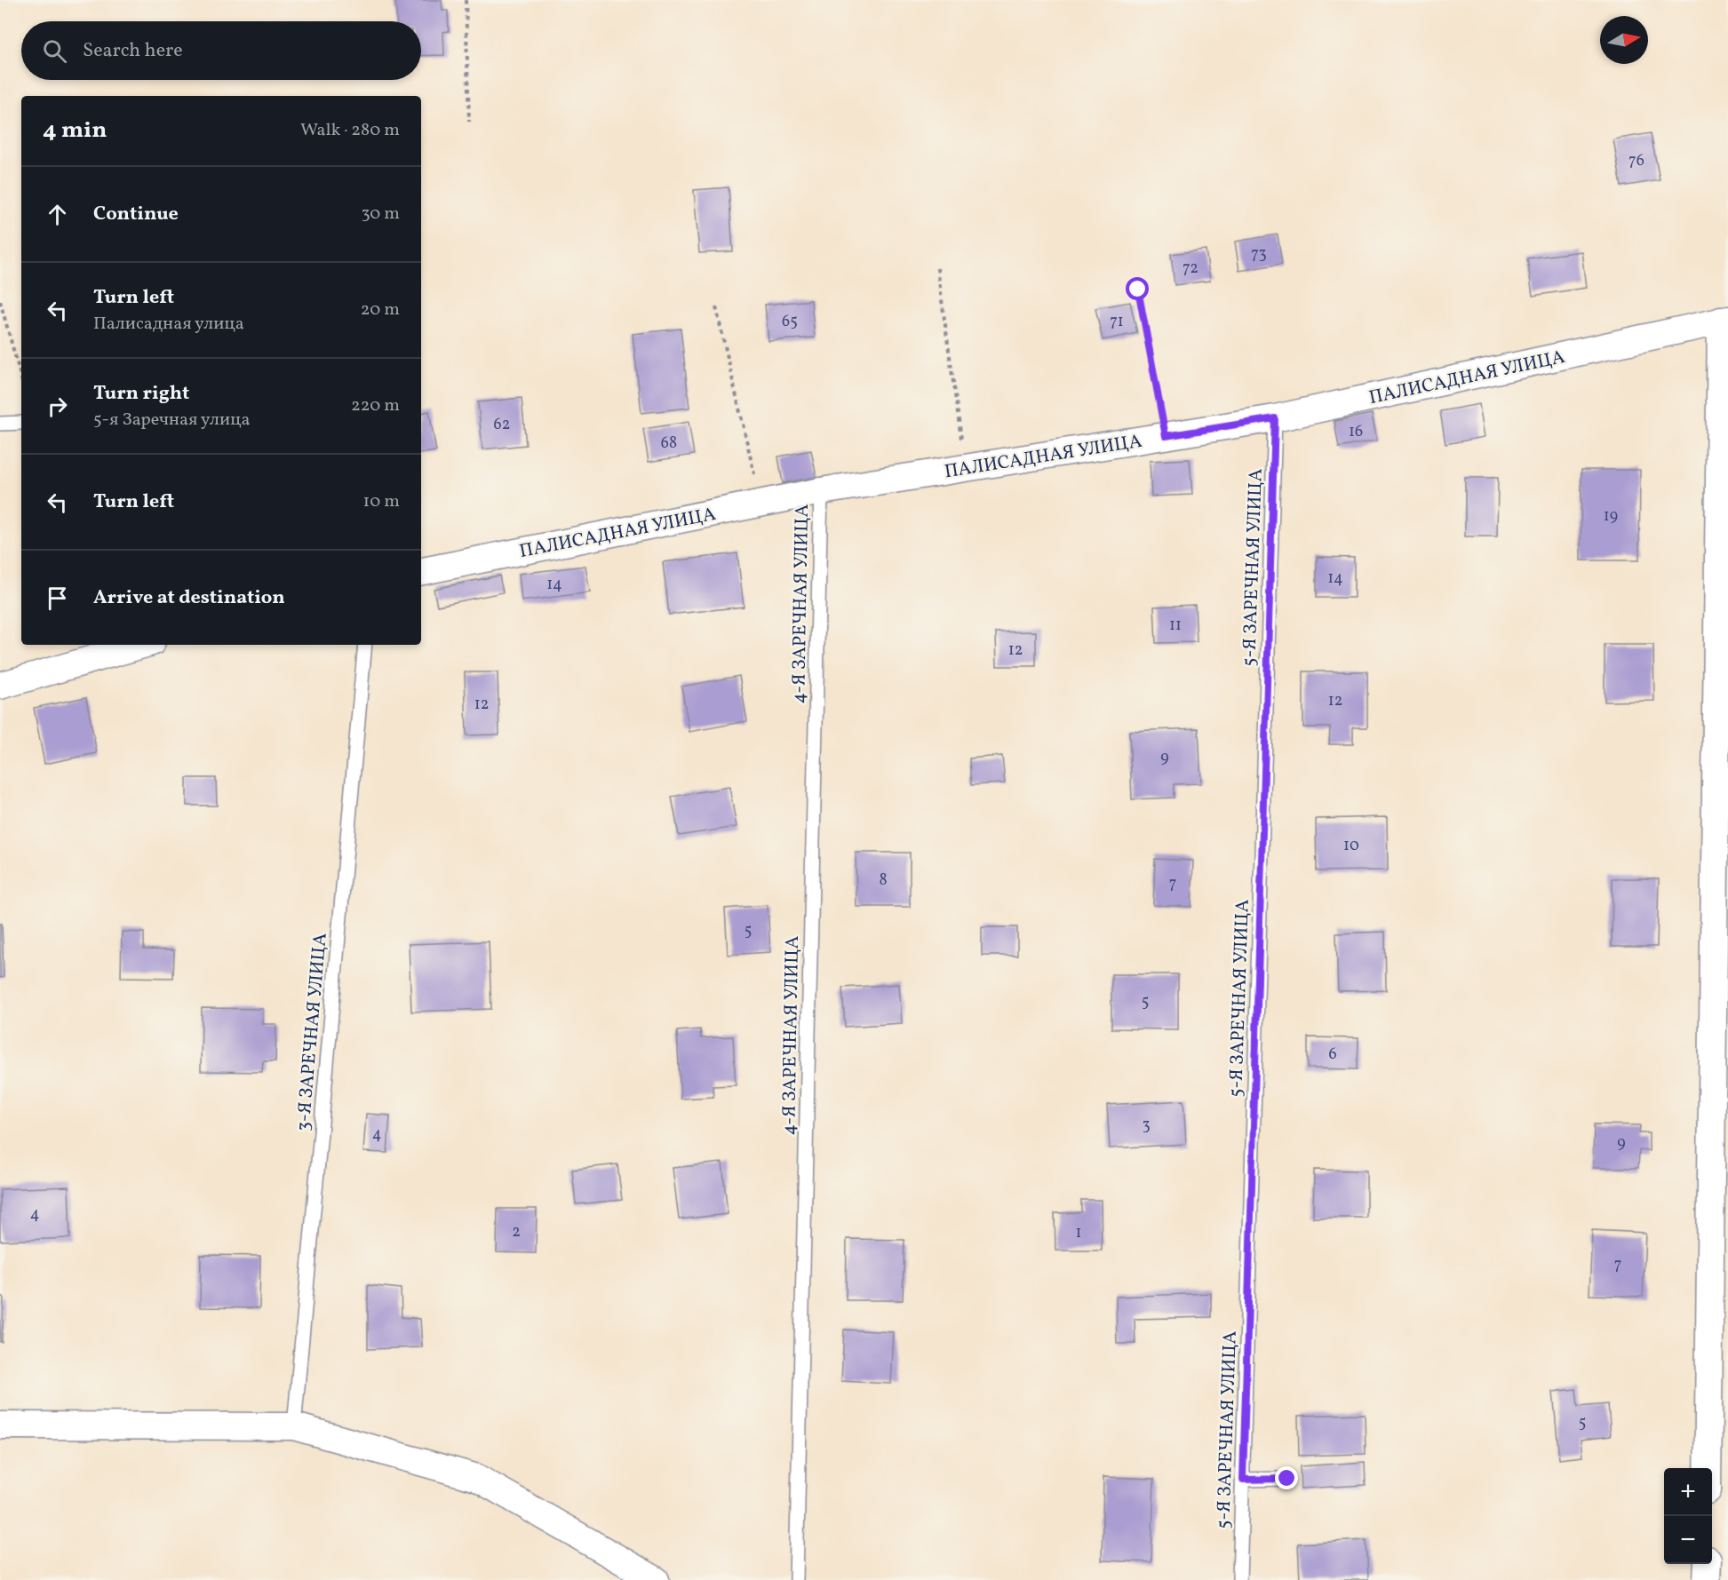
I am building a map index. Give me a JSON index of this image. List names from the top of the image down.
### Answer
{
  "streets": {
    "street": ["ПАЛИСАДНАЯ УЛИЦА"],
    "lane": ["5-Я ЗАРЕЧНАЯ УЛИЦА", "4-Я ЗАРЕЧНАЯ УЛИЦА", "3-Я ЗАРЕЧНАЯ УЛИЦА"]
  },
  "crossings": [
    ["ПАЛИСАДНАЯ УЛИЦА", "5-Я ЗАРЕЧНАЯ УЛИЦА"],
    ["ПАЛИСАДНАЯ УЛИЦА", "4-Я ЗАРЕЧНАЯ УЛИЦА"]
  ],
  "house_numbers": [
    "76",
    "73",
    "72",
    "65",
    "71",
    "62",
    "16",
    "68",
    "19",
    "14",
    "14",
    "11",
    "12",
    "12",
    "12",
    "9",
    "10",
    "8",
    "7",
    "5",
    "5",
    "6",
    "3",
    "4",
    "9",
    "4",
    "2",
    "1",
    "7",
    "5"
  ],
  "north": "right",
  "page": {
    "search": "Search here",
    "heading": ["4 min", "Walk · 280 m"],
    "list": [
      ["Continue", "30 m"],
      ["Turn left", "Палисадная улица", "20 m"],
      ["Turn right", "5-я Заречная улица", "220 m"],
      ["Turn left", "10 m"],
      "Arrive at destination"
    ],
    "map_buttons": ["+", "−"]
  }
}
